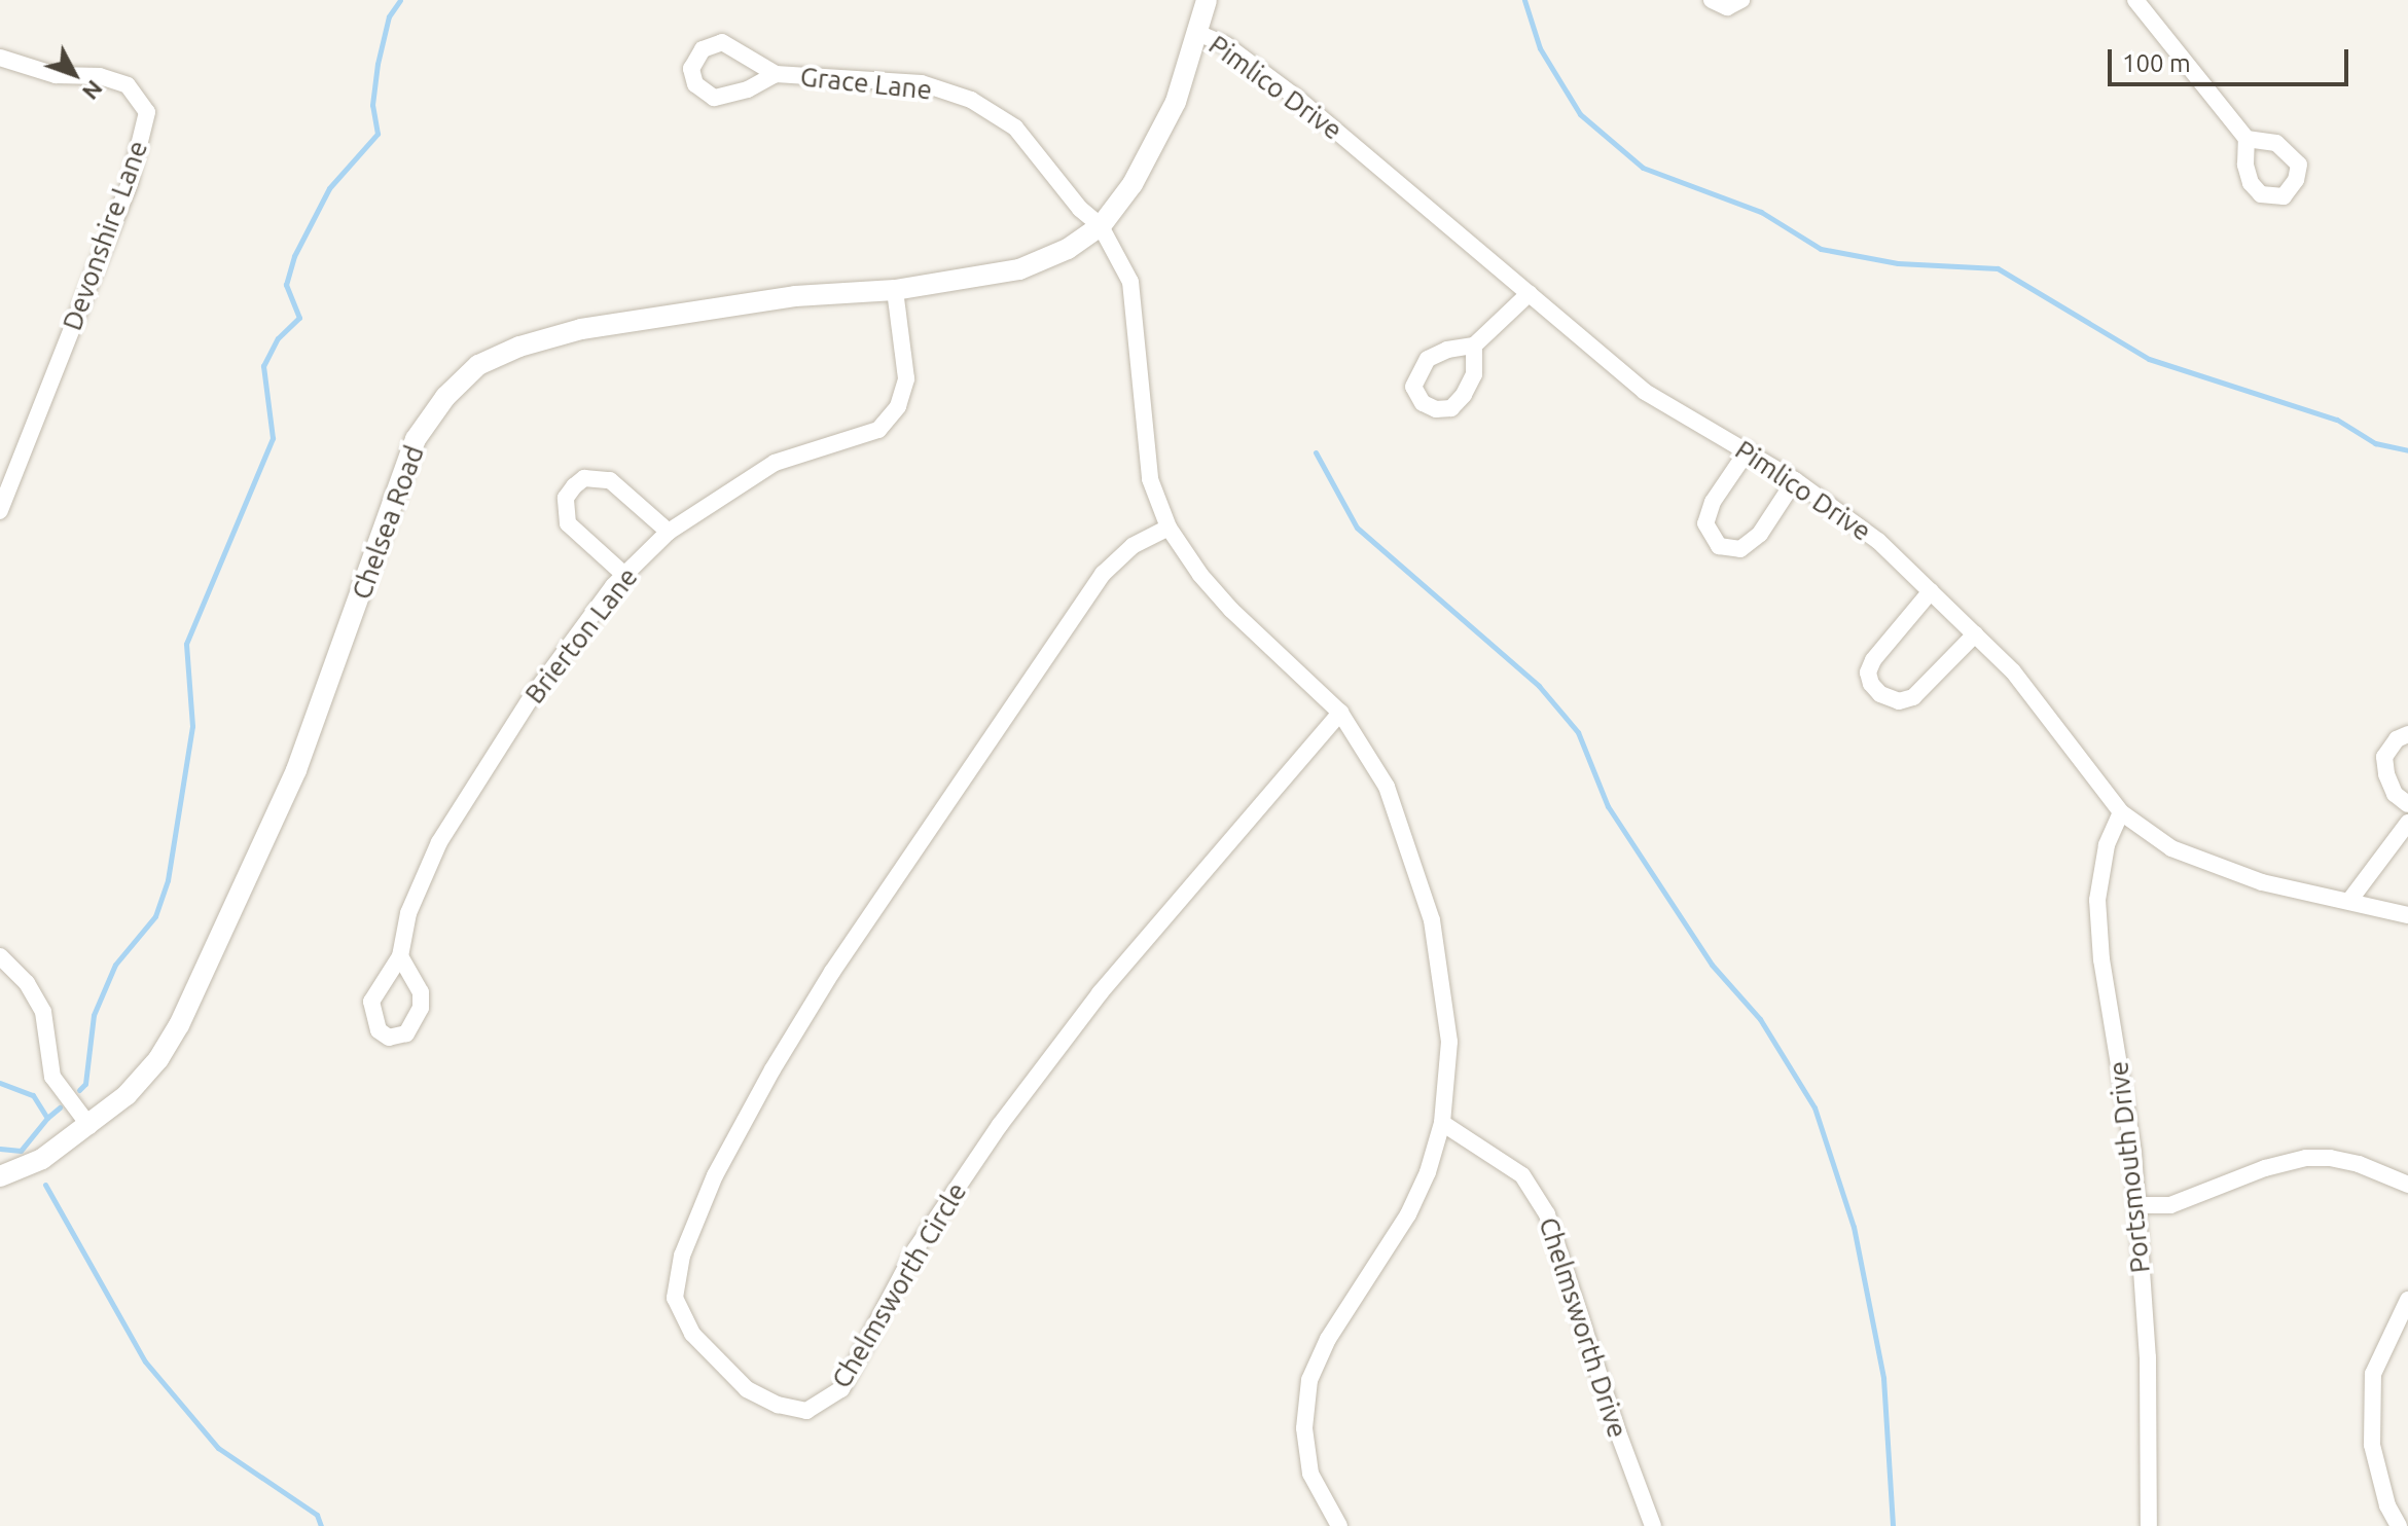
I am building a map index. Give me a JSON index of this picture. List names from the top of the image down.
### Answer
{
  "streets": {
    "street": [
      "Grace Lane",
      "Pimlico Drive",
      "Devonshire Lane",
      "Chelsea Road",
      "Brierton Lane",
      "Portsmouth Drive",
      "Chelmsworth Circle",
      "Chelmsworth Drive"
    ]
  },
  "crossings": [
    ["Grace Lane", "Chelsea Road"],
    ["Pimlico Drive", "Chelsea Road"],
    ["Pimlico Drive", "Portsmouth Drive"],
    ["Chelsea Road", "Brierton Lane"]
  ],
  "scale_bar": "100 m",
  "north": "bottom right"
}
